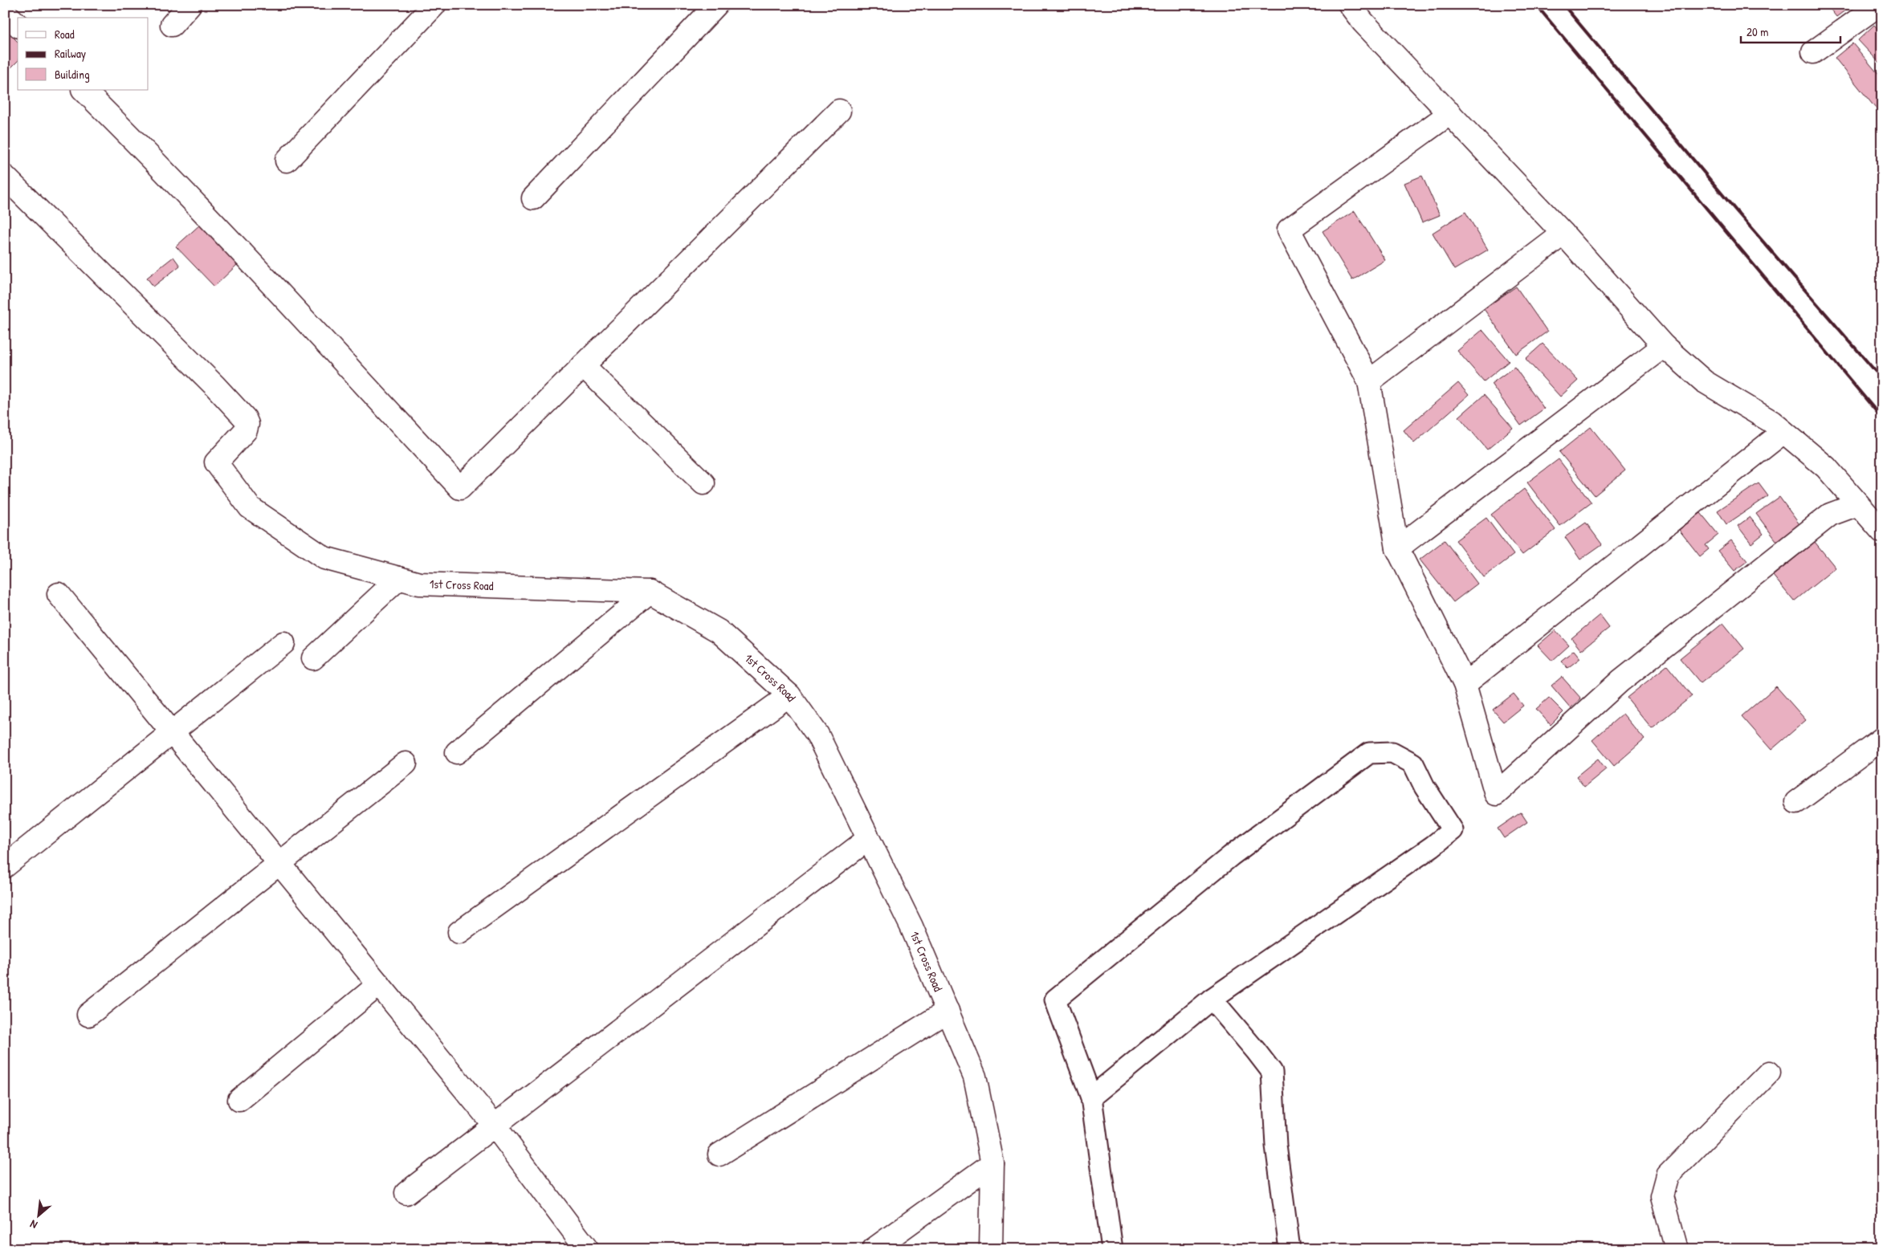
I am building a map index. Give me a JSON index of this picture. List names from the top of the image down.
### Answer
{
  "streets": {
    "street": ["1st Cross Road"]
  },
  "legend": ["Road", "Railway", "Building"],
  "scale_bar": "20 m",
  "north": "bottom left"
}
